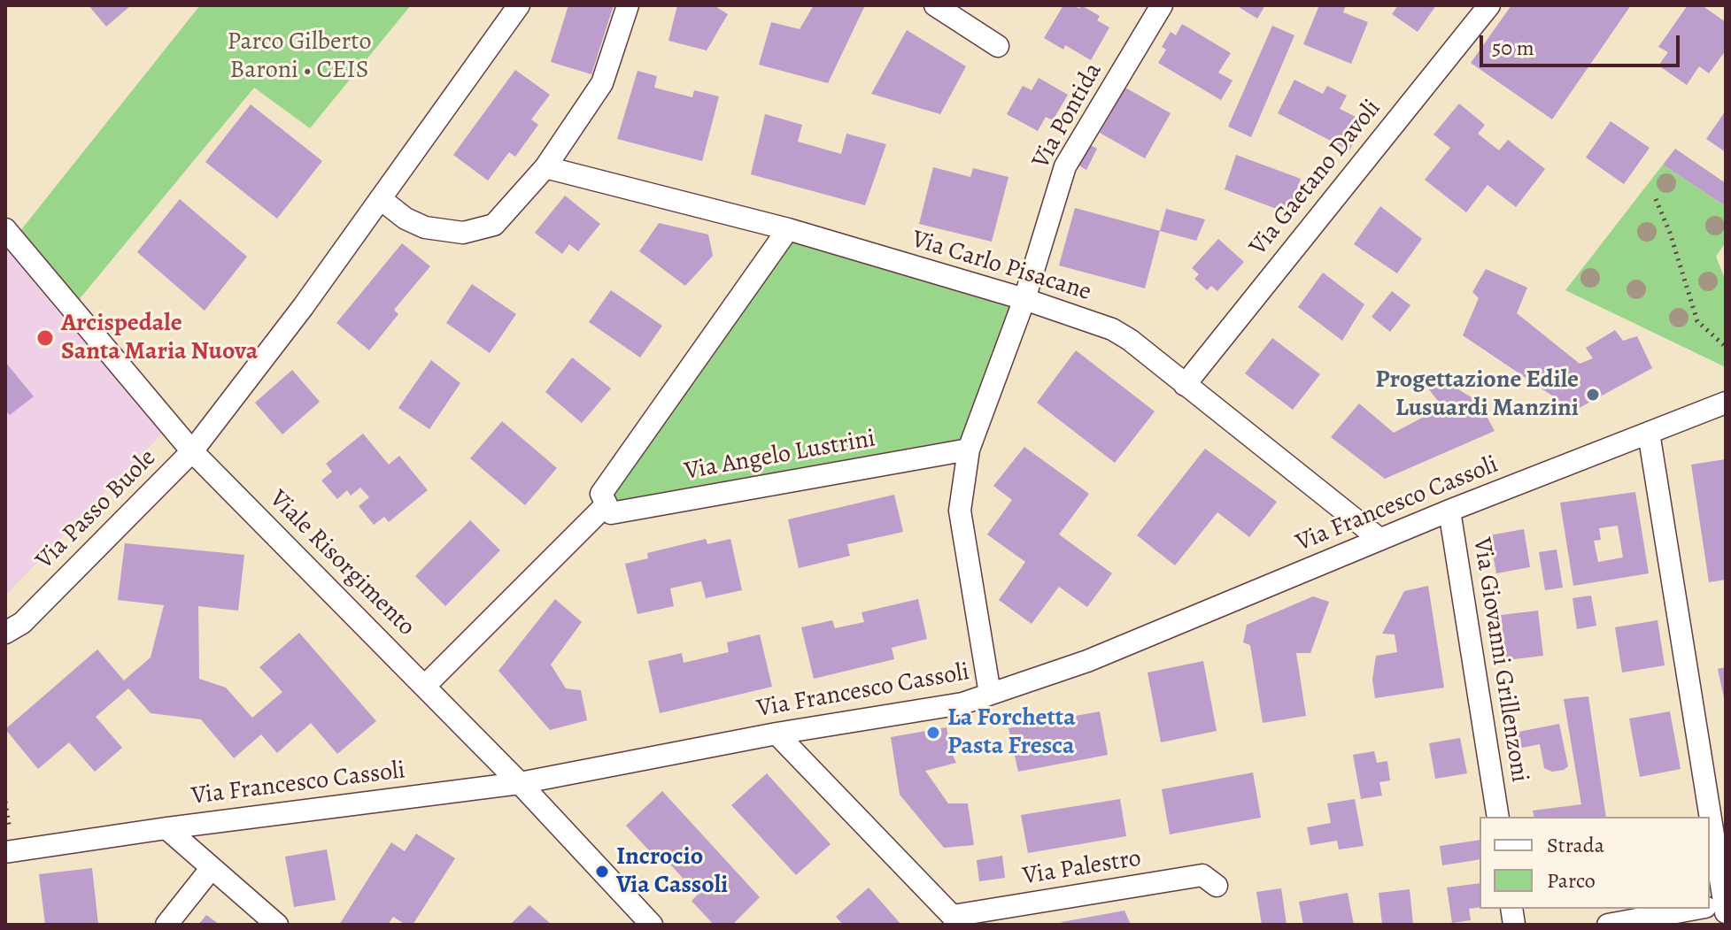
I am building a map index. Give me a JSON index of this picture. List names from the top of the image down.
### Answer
{
  "streets": {
    "street": [
      "Via Pontida",
      "Via Gaetano Davoli",
      "Via Carlo Pisacane",
      "Via Angelo Lustrini",
      "Via Francesco Cassoli",
      "Via Passo Buole",
      "Viale Risorgimento",
      "Via Giovanni Grillenzoni",
      "Via Palestro"
    ]
  },
  "crossings": [
    ["Via Pontida", "Via Carlo Pisacane"],
    ["Via Gaetano Davoli", "Via Carlo Pisacane"],
    ["Via Carlo Pisacane", "Via Francesco Cassoli"],
    ["Via Francesco Cassoli", "Viale Risorgimento"],
    ["Via Francesco Cassoli", "Via Giovanni Grillenzoni"],
    ["Via Francesco Cassoli", "Via Palestro"],
    ["Via Passo Buole", "Viale Risorgimento"]
  ],
  "parks": ["Parco Gilberto Baroni • CEIS"],
  "places": [
    "Arcispedale Santa Maria Nuova",
    "Progettazione Edile Lusuardi Manzini",
    "La Forchetta Pasta Fresca",
    "Incrocio Via Cassoli"
  ],
  "legend": ["Strada", "Parco"],
  "scale_bar": "50 m"
}
